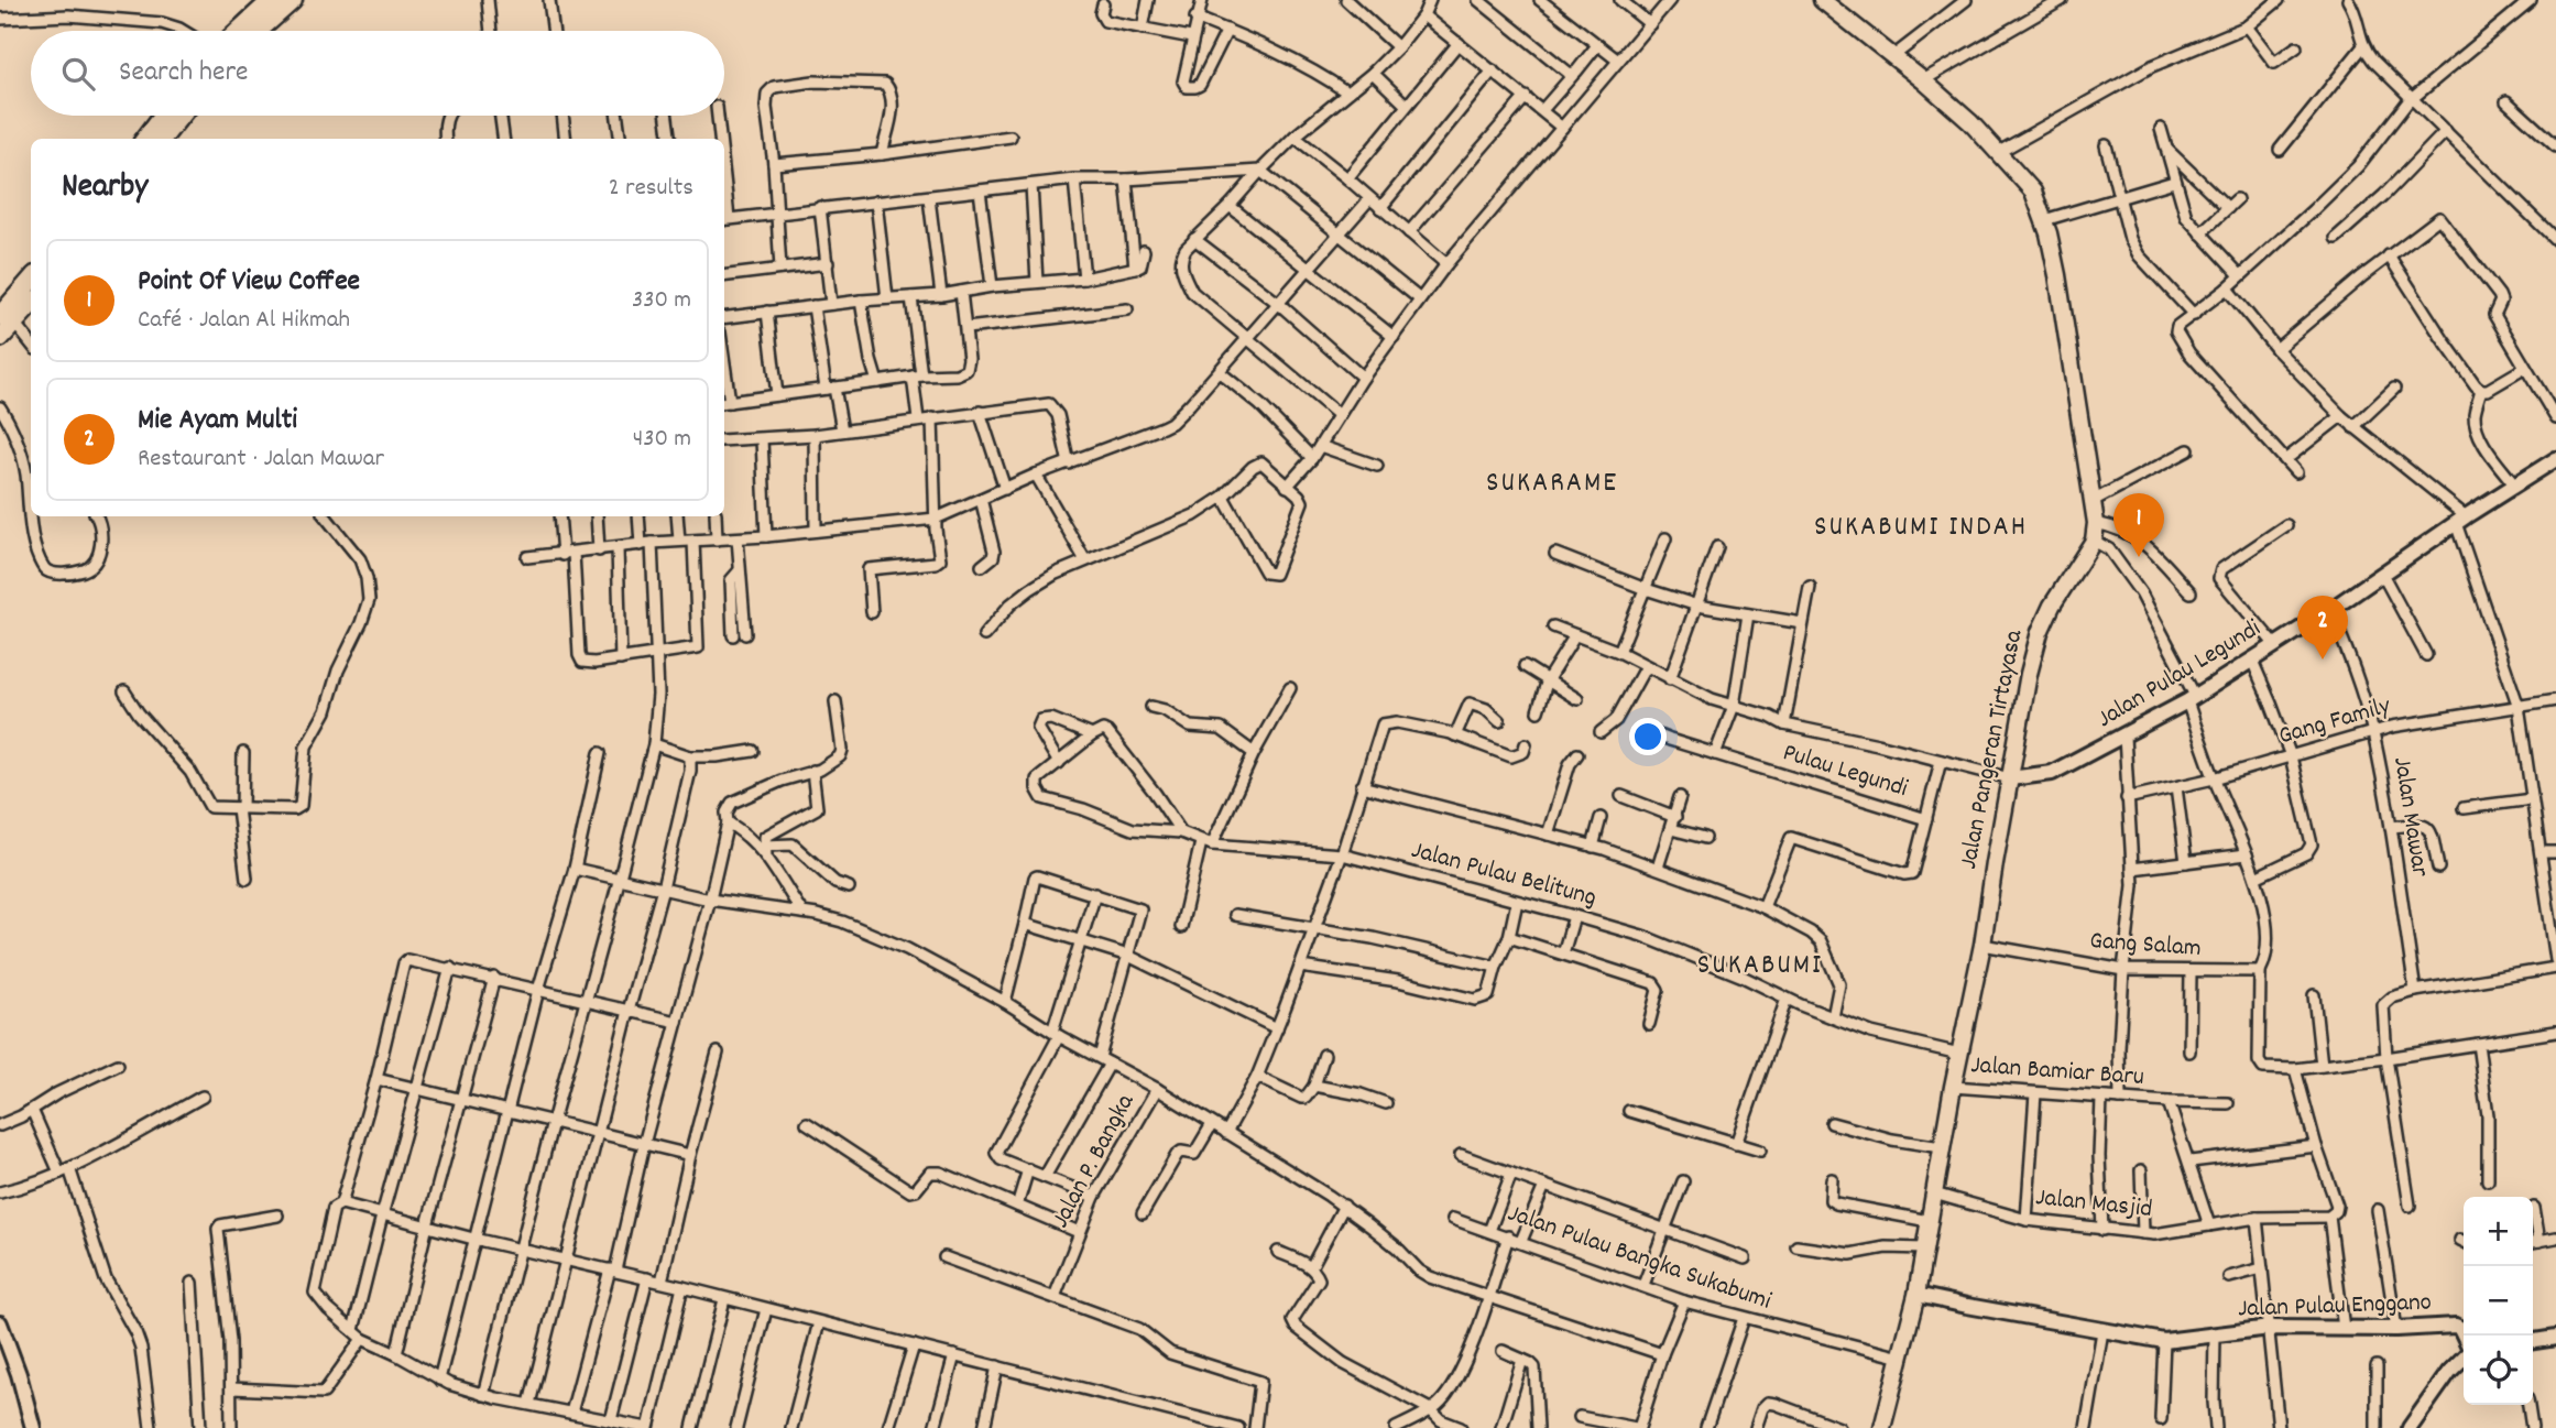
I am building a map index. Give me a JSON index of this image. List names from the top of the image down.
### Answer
{
  "streets": {
    "main road": ["Jalan Pangeran Tirtayasa"],
    "street": [
      "Jalan Pulau Legundi",
      "Gang Family",
      "Pulau Legundi",
      "Jalan Mawar",
      "Jalan Pulau Belitung",
      "Gang Salam",
      "Jalan Bamiar Baru",
      "Jalan P. Bangka",
      "Jalan Masjid",
      "Jalan Pulau Bangka Sukabumi",
      "Jalan Pulau Enggano"
    ]
  },
  "crossings": [
    ["Jalan Pulau Legundi", "Jalan Pangeran Tirtayasa"],
    ["Jalan Pulau Legundi", "Pulau Legundi"],
    ["Jalan Pulau Legundi", "Jalan Mawar"],
    ["Gang Family", "Jalan Mawar"],
    ["Jalan Pangeran Tirtayasa", "Pulau Legundi"],
    ["Jalan Pangeran Tirtayasa", "Jalan Pulau Belitung"],
    ["Jalan Pangeran Tirtayasa", "Gang Salam"],
    ["Jalan Pangeran Tirtayasa", "Jalan Bamiar Baru"],
    ["Jalan Pangeran Tirtayasa", "Jalan Masjid"],
    ["Jalan Pangeran Tirtayasa", "Jalan Pulau Bangka Sukabumi"],
    ["Jalan Pangeran Tirtayasa", "Jalan Pulau Enggano"],
    ["Jalan Bamiar Baru", "Jalan Masjid"]
  ],
  "districts": ["SUKARAME", "SUKABUMI INDAH", "SUKABUMI"],
  "page": {
    "search": "Search here",
    "heading": ["Nearby", "2 results"],
    "list": [
      {
        "mark": "1",
        "name": "Point Of View Coffee",
        "note": "Café · Jalan Al Hikmah",
        "value": "330 m"
      },
      {
        "mark": "2",
        "name": "Mie Ayam Multi",
        "note": "Restaurant · Jalan Mawar",
        "value": "430 m"
      }
    ],
    "pins": ["1", "2"],
    "map_buttons": ["+", "−"]
  }
}
